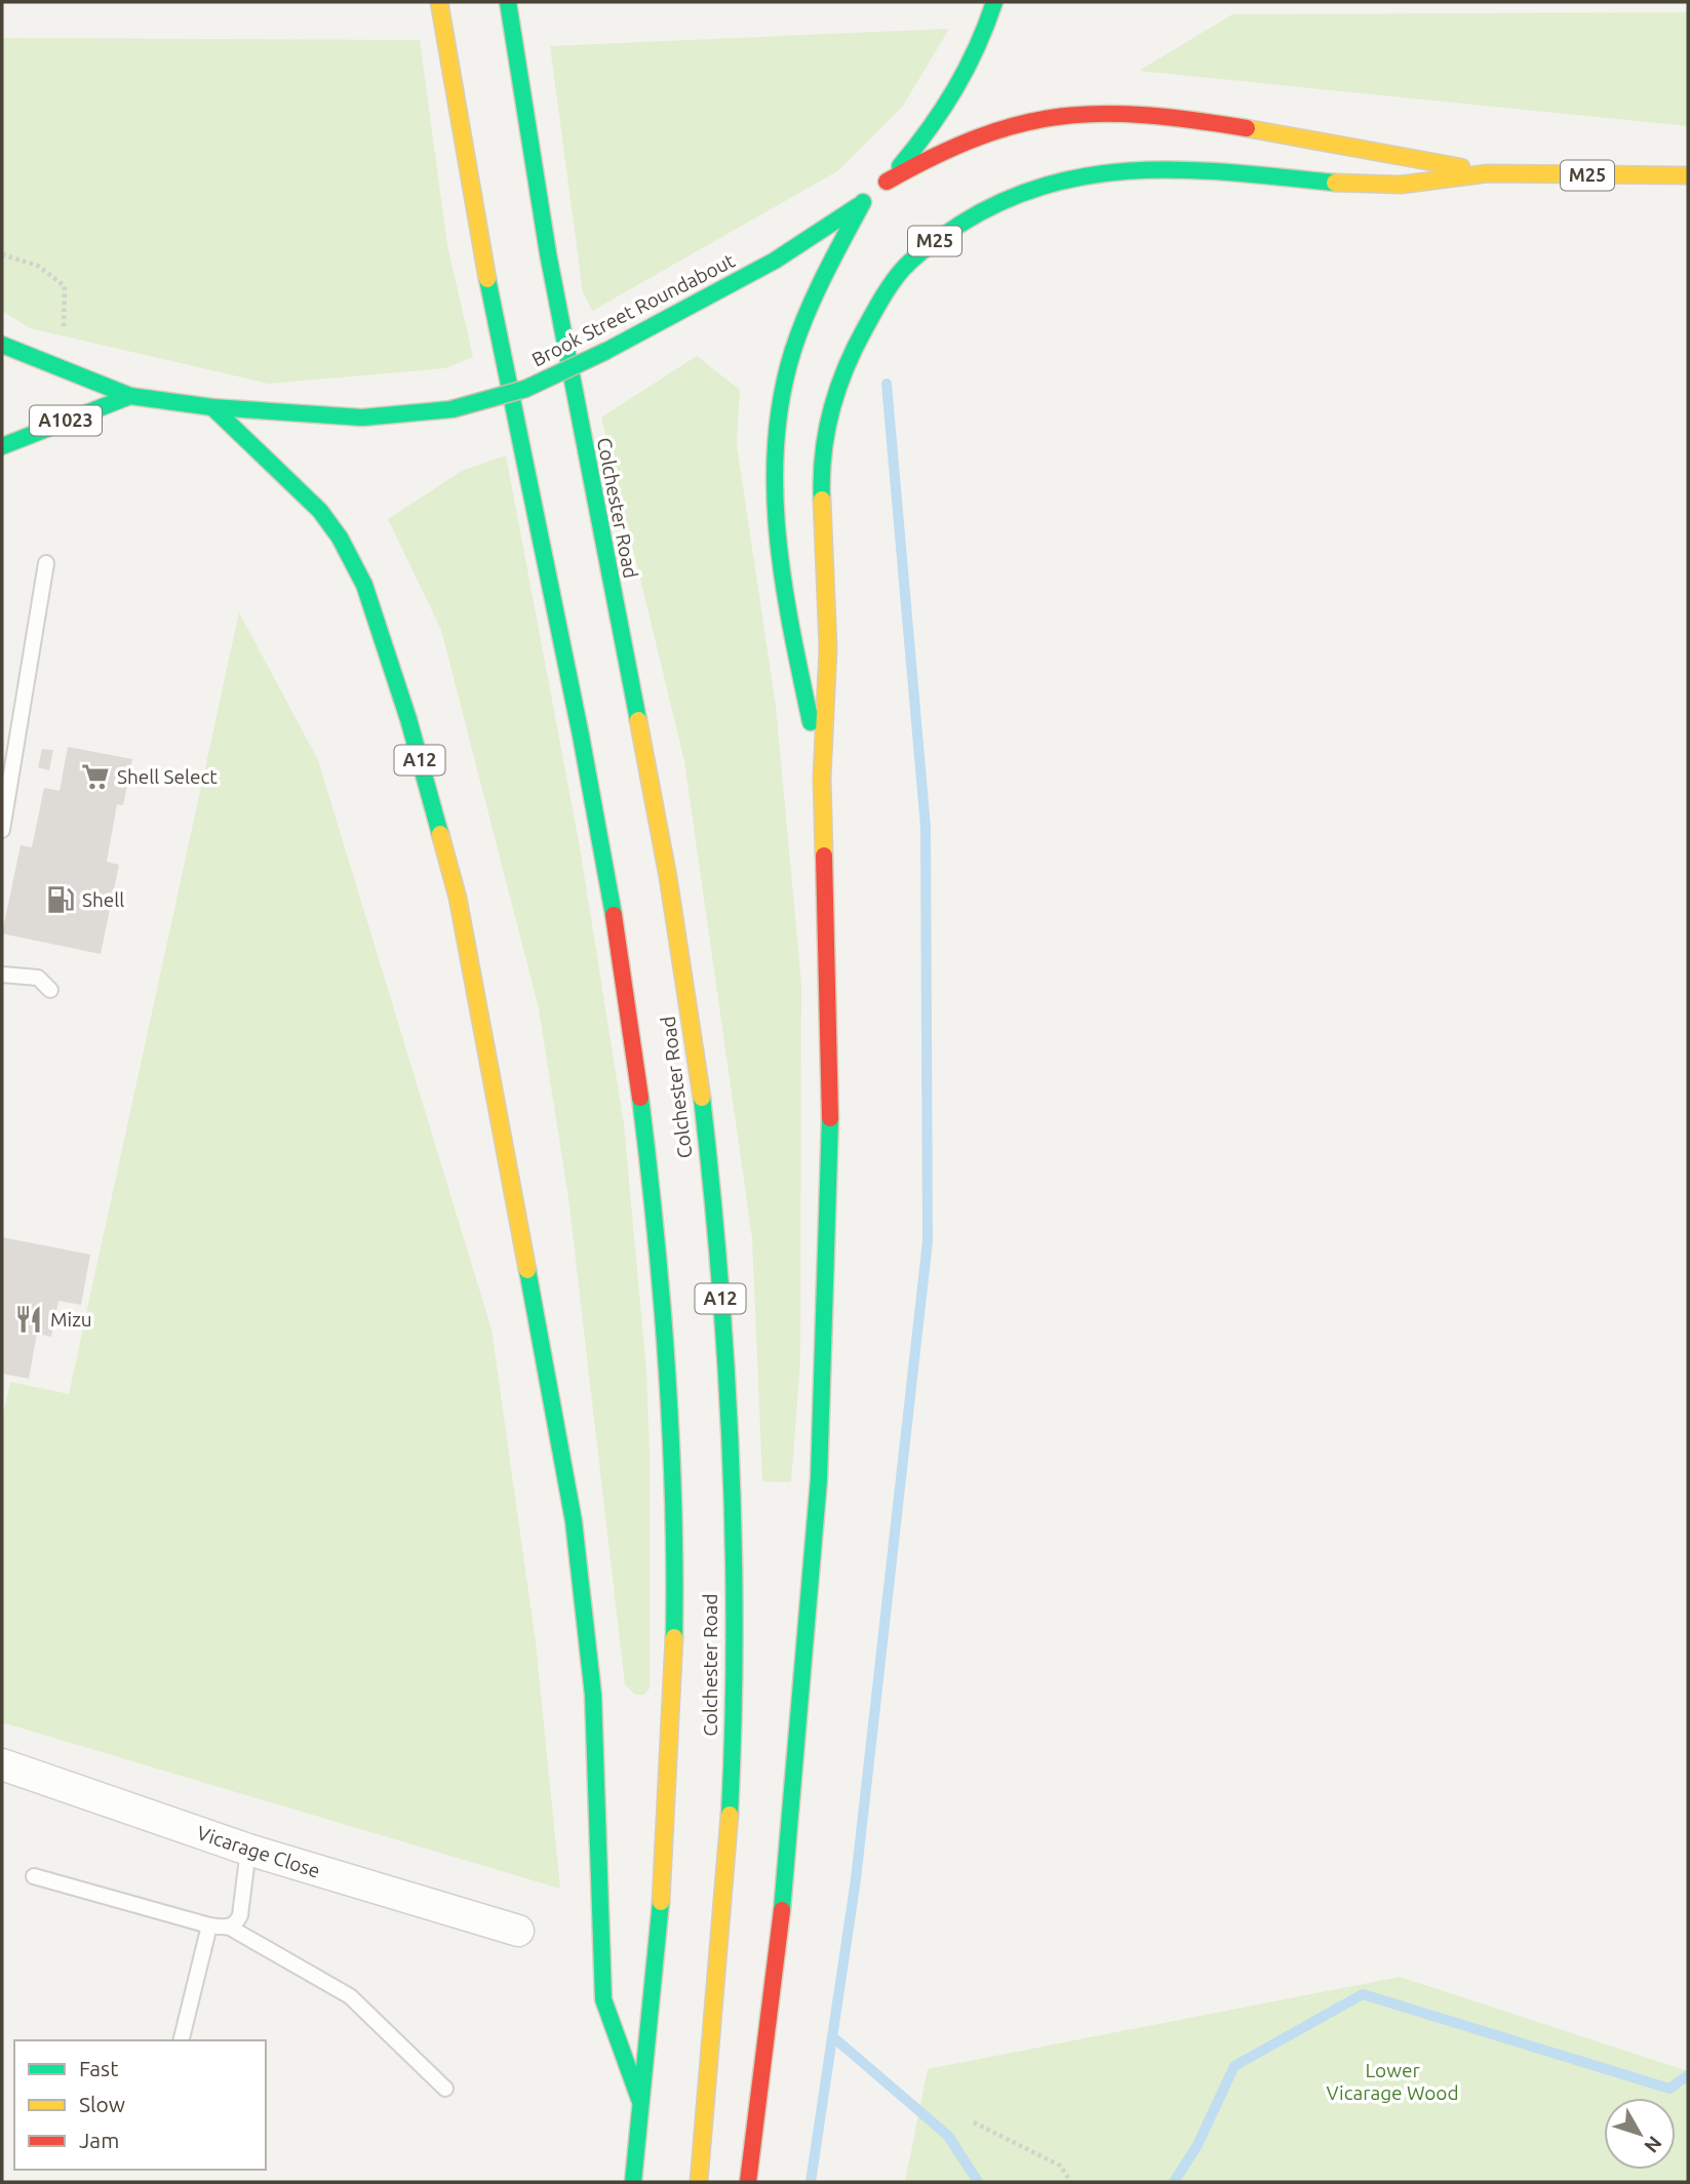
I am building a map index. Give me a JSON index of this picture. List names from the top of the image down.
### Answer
{
  "streets": {
    "main road": [
      "M25",
      "Brook Street Roundabout",
      "A1023",
      "Colchester Road",
      "A12"
    ],
    "street": ["Vicarage Close"]
  },
  "crossings": [
    ["M25", "Brook Street Roundabout"],
    ["Brook Street Roundabout", "A1023"],
    ["Brook Street Roundabout", "A12"],
    ["Colchester Road", "A12"]
  ],
  "parks": ["Lower Vicarage Wood"],
  "places": {
    "supermarket": ["Shell Select"],
    "fuel station": ["Shell"],
    "restaurant": ["Mizu"]
  },
  "legend": ["Fast", "Slow", "Jam"],
  "north": "bottom right"
}
